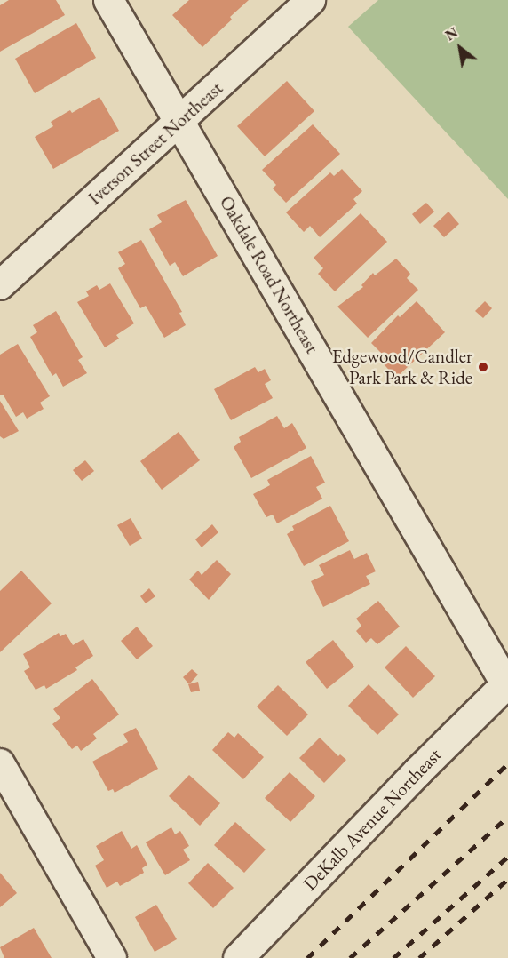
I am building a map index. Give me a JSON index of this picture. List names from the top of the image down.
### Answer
{
  "streets": {
    "street": ["Iverson Street Northeast", "Oakdale Road Northeast", "DeKalb Avenue Northeast"]
  },
  "crossings": [
    ["Iverson Street Northeast", "Oakdale Road Northeast"],
    ["Oakdale Road Northeast", "DeKalb Avenue Northeast"]
  ],
  "places": ["Edgewood/Candler Park Park & Ride"],
  "north": "top left"
}
